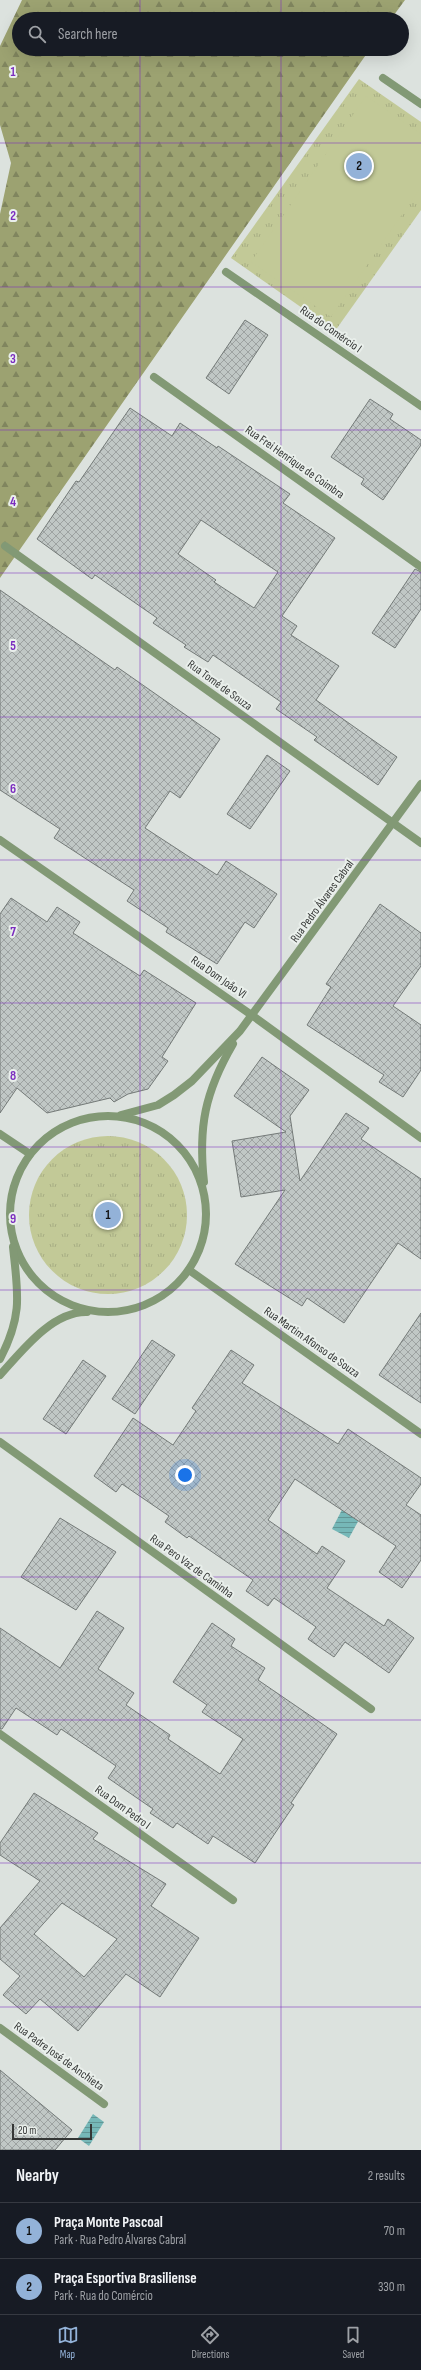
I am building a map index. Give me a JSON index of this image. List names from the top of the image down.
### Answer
{
  "streets": {
    "street": [
      "Rua do Comércio I",
      "Rua Frei Henrique de Coimbra",
      "Rua Tomé de Souza",
      "Rua Pedro Álvares Cabral",
      "Rua Dom Joåo VI",
      "Rua Martim Afonso de Souza",
      "Rua Pero Vaz de Caminha",
      "Rua Dom Pedro I",
      "Rua Padre José de Anchieta"
    ]
  },
  "crossings": [
    ["Rua Tomé de Souza", "Rua Pedro Álvares Cabral"],
    ["Rua Pedro Álvares Cabral", "Rua Dom Joåo VI"]
  ],
  "scale_bar": "20 m",
  "page": {
    "search": "Search here",
    "pins": ["2", "1"],
    "scale": "20 m",
    "heading": ["Nearby", "2 results"],
    "list": [
      {
        "mark": "1",
        "name": "Praça Monte Pascoal",
        "note": "Park · Rua Pedro Álvares Cabral",
        "value": "70 m"
      },
      {
        "mark": "2",
        "name": "Praça Esportiva Brasiliense",
        "note": "Park · Rua do Comércio",
        "value": "330 m"
      }
    ],
    "nav": ["Map", "Directions", "Saved"]
  },
  "grid": {
    "rows": [
      "1",
      "2",
      "3",
      "4",
      "5",
      "6",
      "7",
      "8",
      "9"
    ]
  }
}
